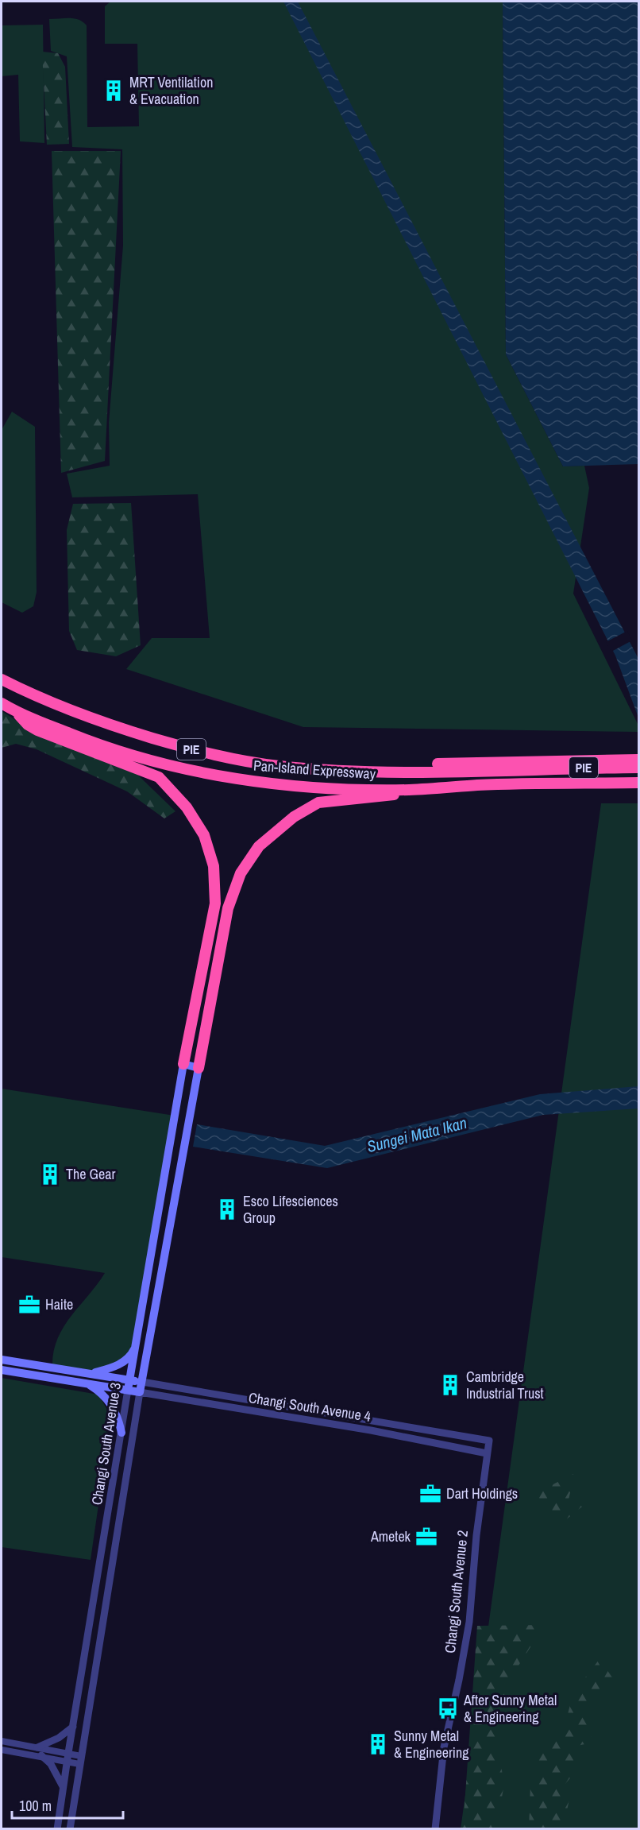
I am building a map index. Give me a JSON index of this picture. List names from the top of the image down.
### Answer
{
  "streets": {
    "highway": ["PIE", "Pan-Island Expressway"],
    "main road": ["Changi South Avenue 4", "Changi South Avenue 3"],
    "street": ["Changi South Avenue 2"]
  },
  "crossings": [
    ["PIE", "Pan-Island Expressway"],
    ["Changi South Avenue 4", "Changi South Avenue 3"],
    ["Changi South Avenue 4", "Changi South Avenue 2"]
  ],
  "water": ["Sungei Mata Ikan"],
  "places": {
    "building": [
      "MRT Ventilation & Evacuation",
      "The Gear",
      "Esco Lifesciences Group",
      "Cambridge Industrial Trust",
      "Sunny Metal & Engineering"
    ],
    "office": ["Haite", "Dart Holdings", "Ametek"],
    "bus stop": ["After Sunny Metal & Engineering"]
  },
  "scale_bar": "100 m"
}
